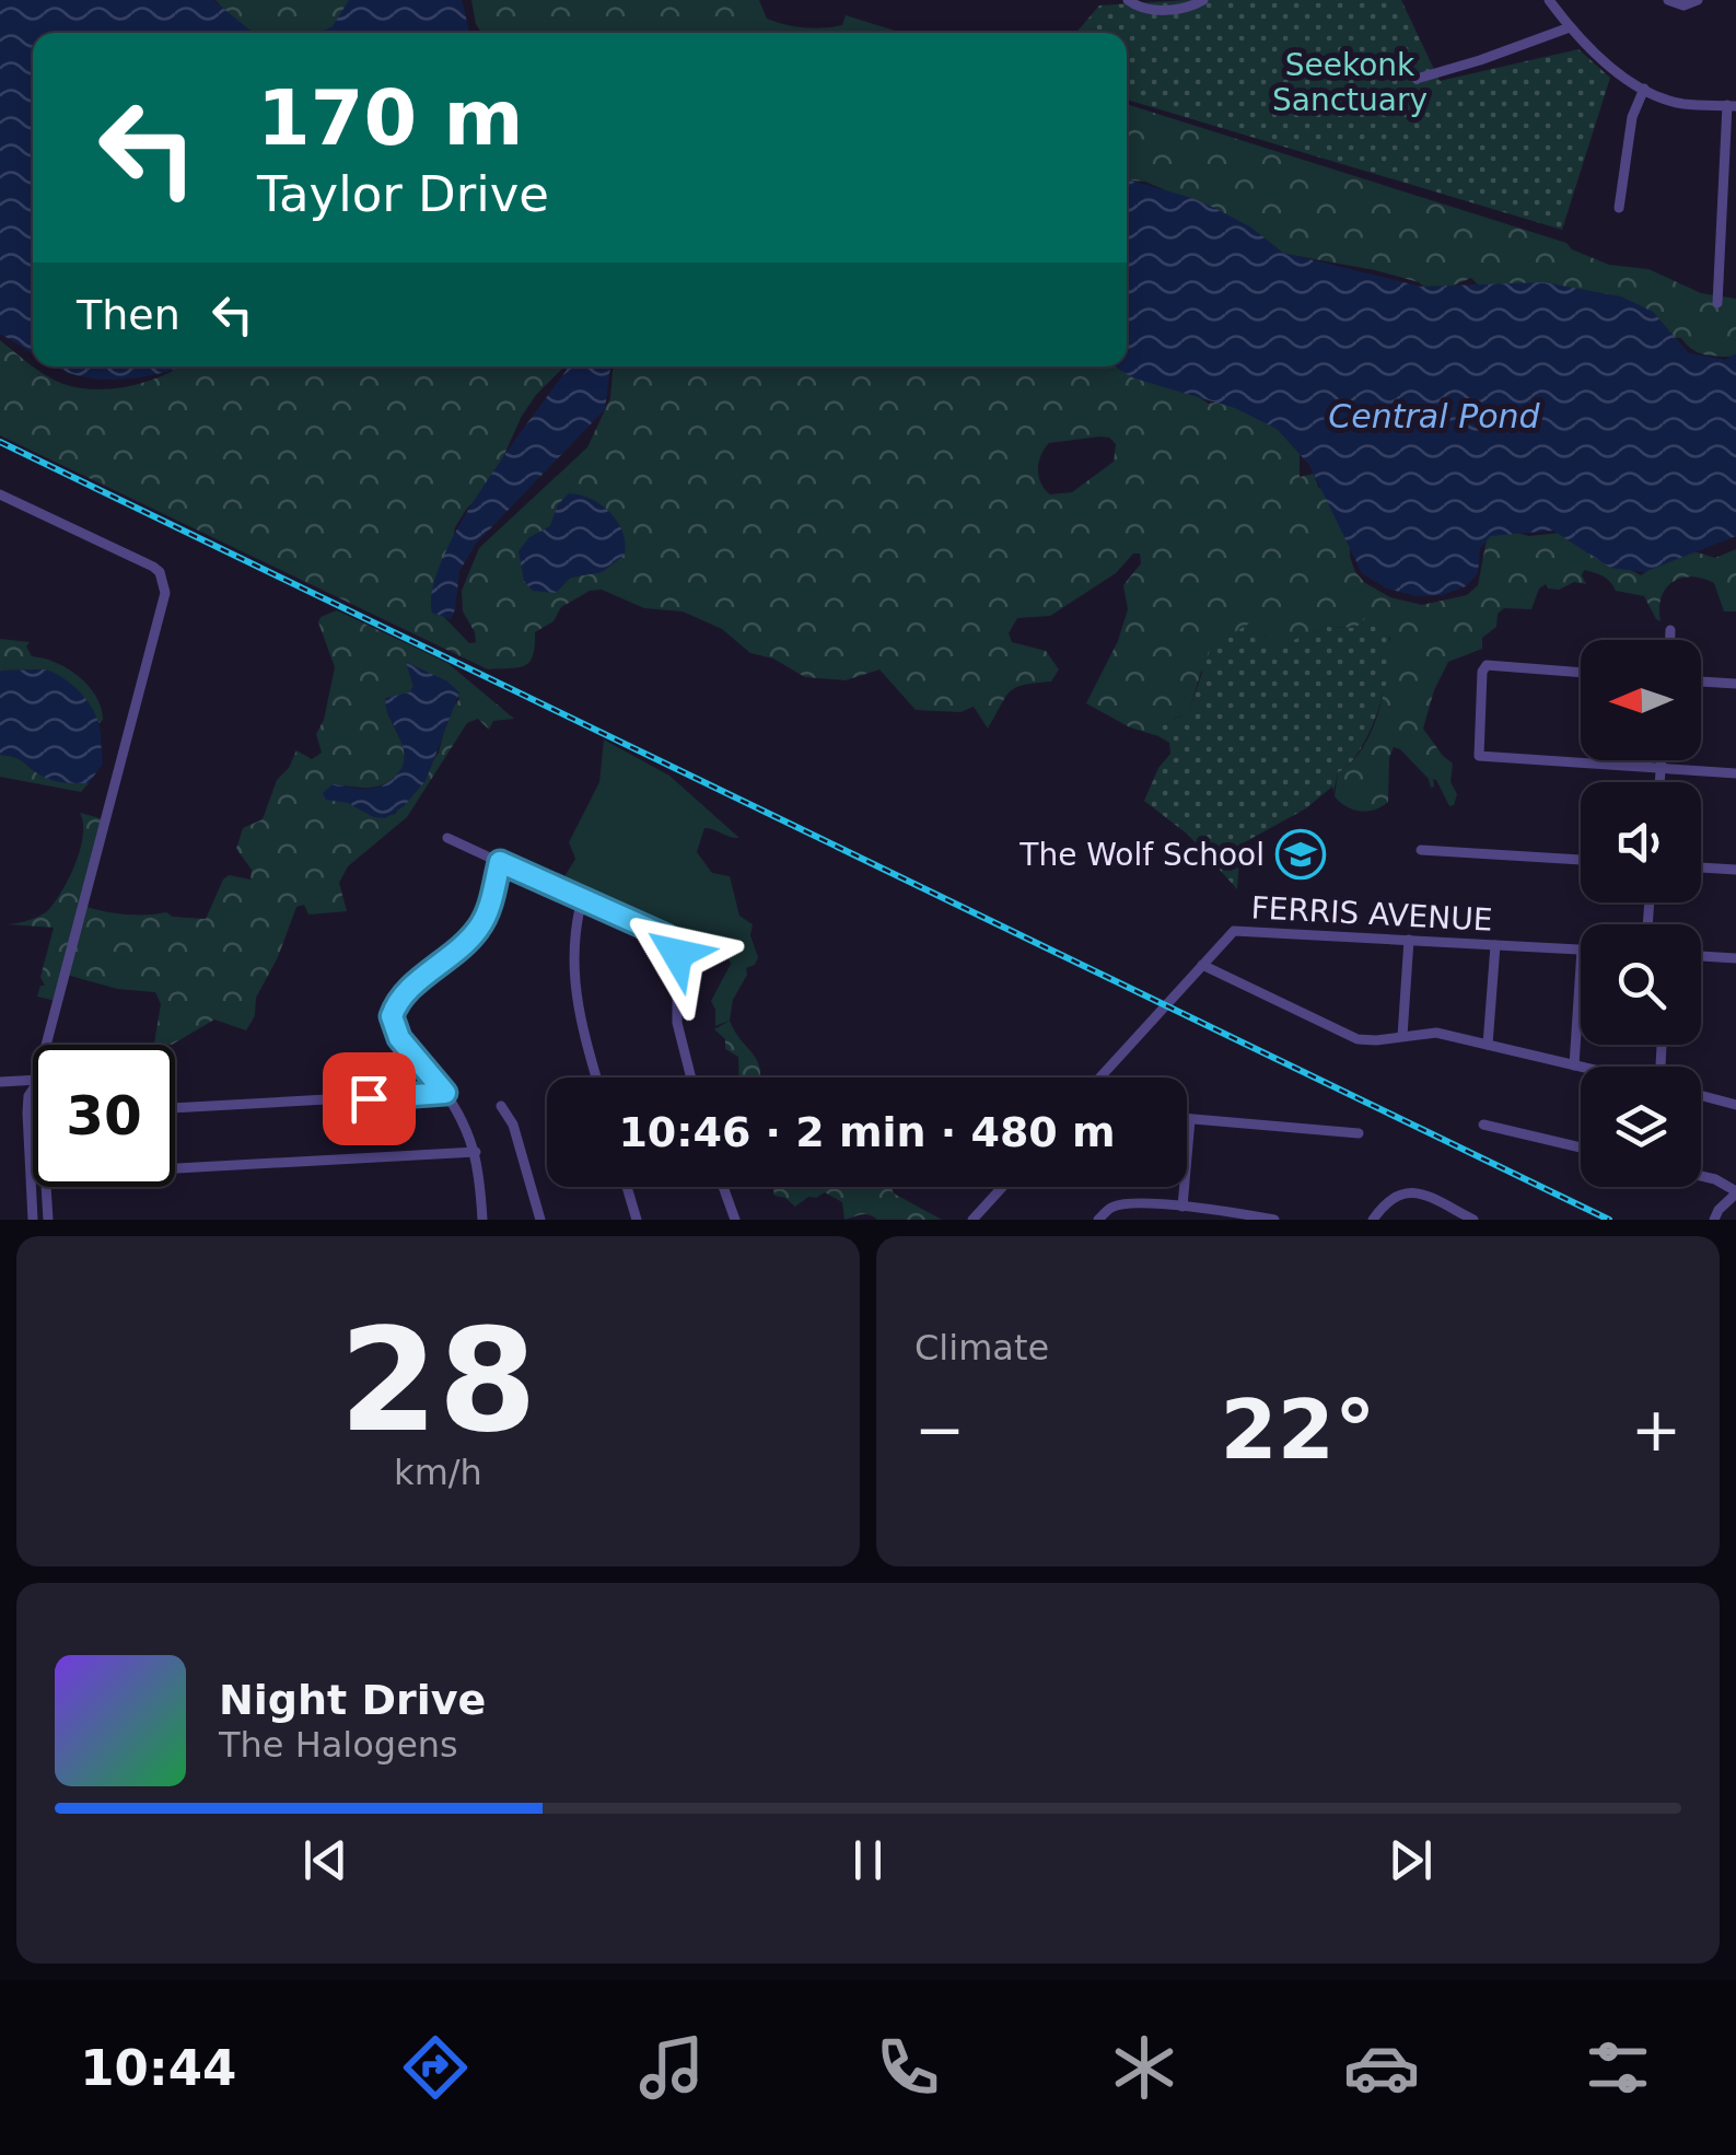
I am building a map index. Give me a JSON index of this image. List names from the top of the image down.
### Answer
{
  "streets": {
    "street": ["FERRIS AVENUE"]
  },
  "water": ["Central Pond"],
  "parks": ["Seekonk Sanctuary"],
  "places": {
    "school or university": ["The Wolf School"]
  },
  "north": "left",
  "page": {
    "turn": ["170 m", "Taylor Drive"],
    "then": "Then",
    "limit": "30",
    "trip": "10:46 · 2 min · 480 m",
    "tile": [
      ["28", "km/h"],
      "Climate"
    ],
    "heat": ["−", "22°", "+"],
    "song": ["Night Drive", "The Halogens"],
    "tabs": "10:44"
  }
}
